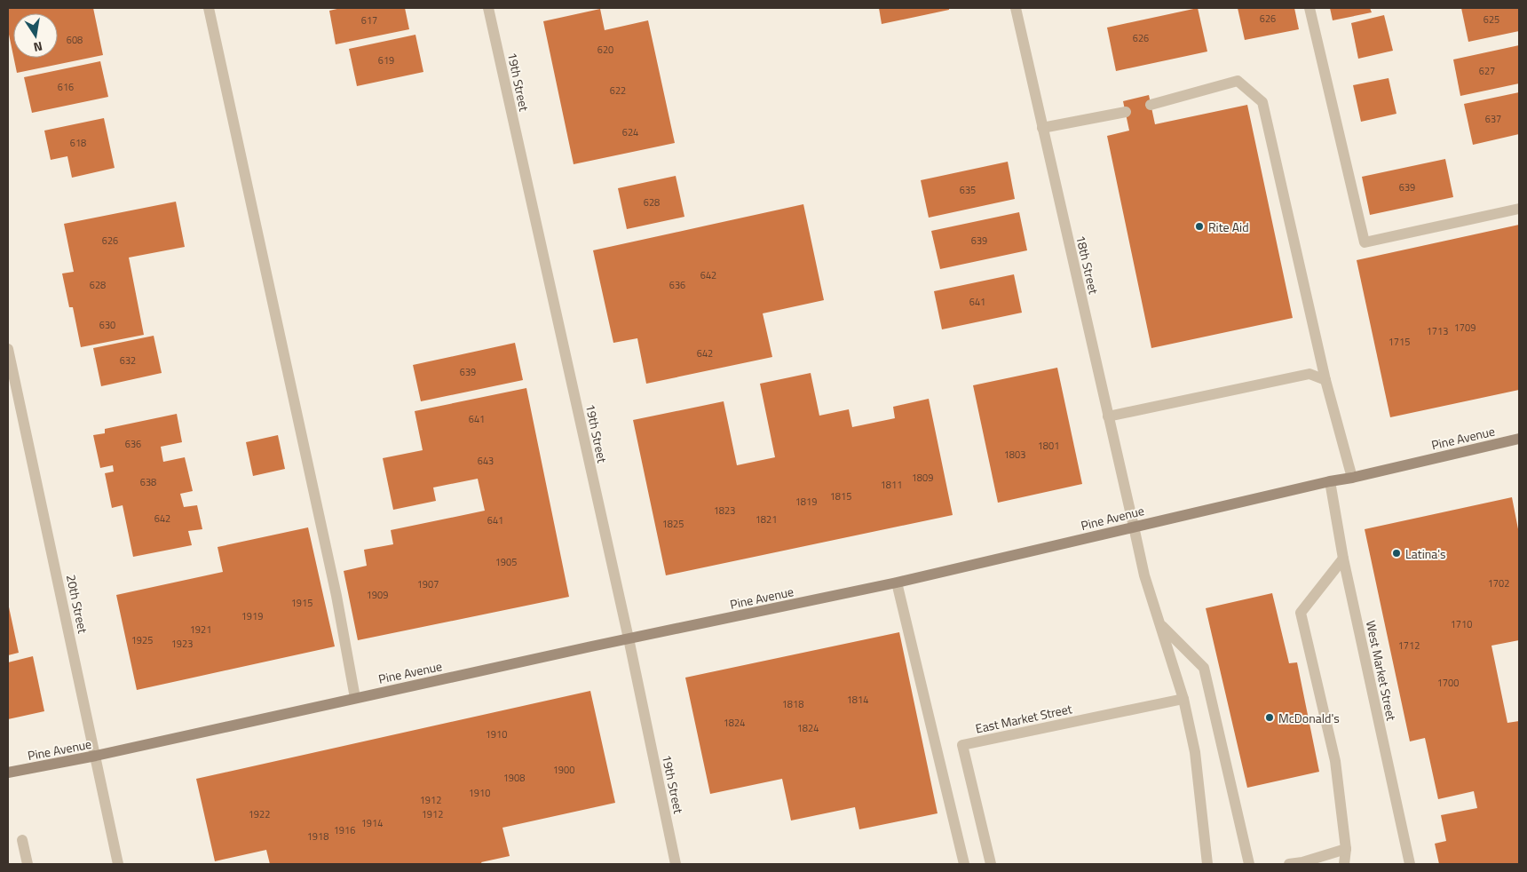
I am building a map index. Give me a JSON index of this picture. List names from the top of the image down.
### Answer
{
  "streets": {
    "main road": ["Pine Avenue"],
    "street": [
      "19th Street",
      "18th Street",
      "20th Street",
      "West Market Street",
      "East Market Street"
    ]
  },
  "crossings": [
    ["19th Street", "Pine Avenue"],
    ["18th Street", "Pine Avenue"],
    ["18th Street", "East Market Street"],
    ["Pine Avenue", "20th Street"],
    ["Pine Avenue", "West Market Street"]
  ],
  "places": ["Rite Aid", "Latina's", "McDonald's"],
  "house_numbers": [
    "626",
    "625",
    "617",
    "626",
    "608",
    "620",
    "619",
    "627",
    "616",
    "622",
    "637",
    "624",
    "618",
    "639",
    "635",
    "628",
    "626",
    "639",
    "642",
    "628",
    "636",
    "641",
    "630",
    "1709",
    "1713",
    "1715",
    "642",
    "632",
    "639",
    "641",
    "636",
    "1801",
    "1803",
    "643",
    "1809",
    "638",
    "1811",
    "1815",
    "1819",
    "1823",
    "642",
    "1821",
    "641",
    "1825",
    "1905",
    "1702",
    "1907",
    "1909",
    "1915",
    "1919",
    "1710",
    "1921",
    "1925",
    "1923",
    "1712",
    "1700",
    "1814",
    "1818",
    "1824",
    "1824",
    "1910",
    "1900",
    "1908",
    "1910",
    "1912",
    "1922",
    "1912",
    "1914",
    "1916",
    "1918"
  ],
  "north": "bottom"
}
